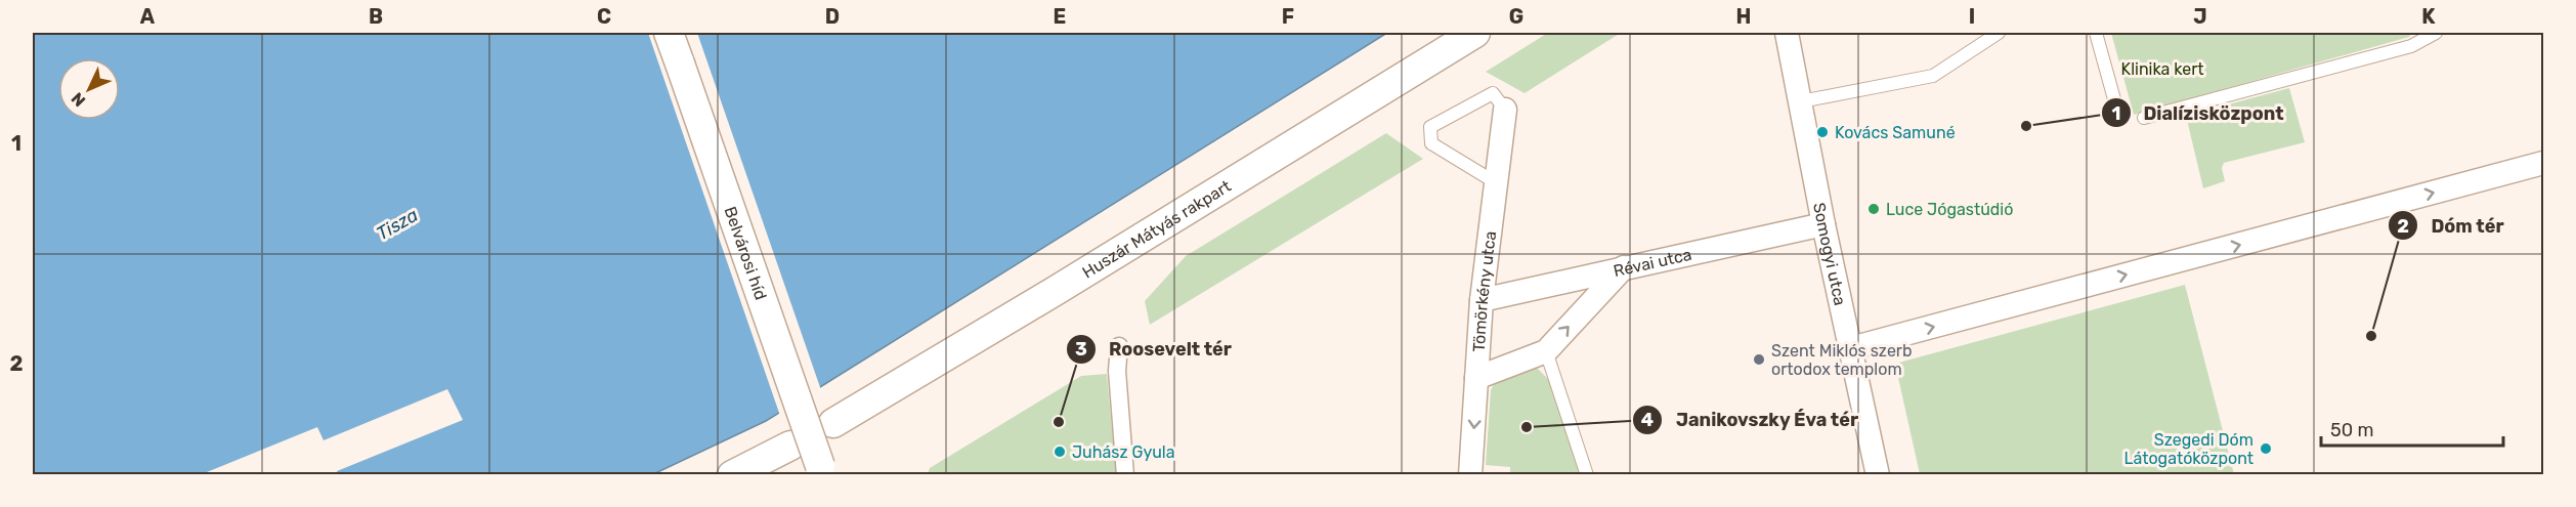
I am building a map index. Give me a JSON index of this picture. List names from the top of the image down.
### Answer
{
  "streets": {
    "street": [
      "Huszár Mátyás rakpart",
      "Belvárosi híd",
      "Somogyi utca",
      "Révai utca",
      "Tömörkény utca"
    ]
  },
  "crossings": [
    ["Somogyi utca", "Révai utca"],
    ["Révai utca", "Tömörkény utca"]
  ],
  "water": ["Tisza"],
  "parks": ["Klinika kert"],
  "places": [
    "Dialízisközpont",
    "Kovács Samuné",
    "Luce Jógastúdió",
    "Dóm tér",
    "Szent Miklós szerb ortodox templom",
    "Roosevelt tér",
    "Janikovszky Éva tér",
    "Szegedi Dóm Látogatóközpont",
    "Juhász Gyula"
  ],
  "scale_bar": "50 m",
  "north": "bottom left",
  "grid": {
    "columns": [
      "A",
      "B",
      "C",
      "D",
      "E",
      "F",
      "G",
      "H",
      "I",
      "J",
      "K"
    ],
    "rows": ["1", "2"]
  }
}
